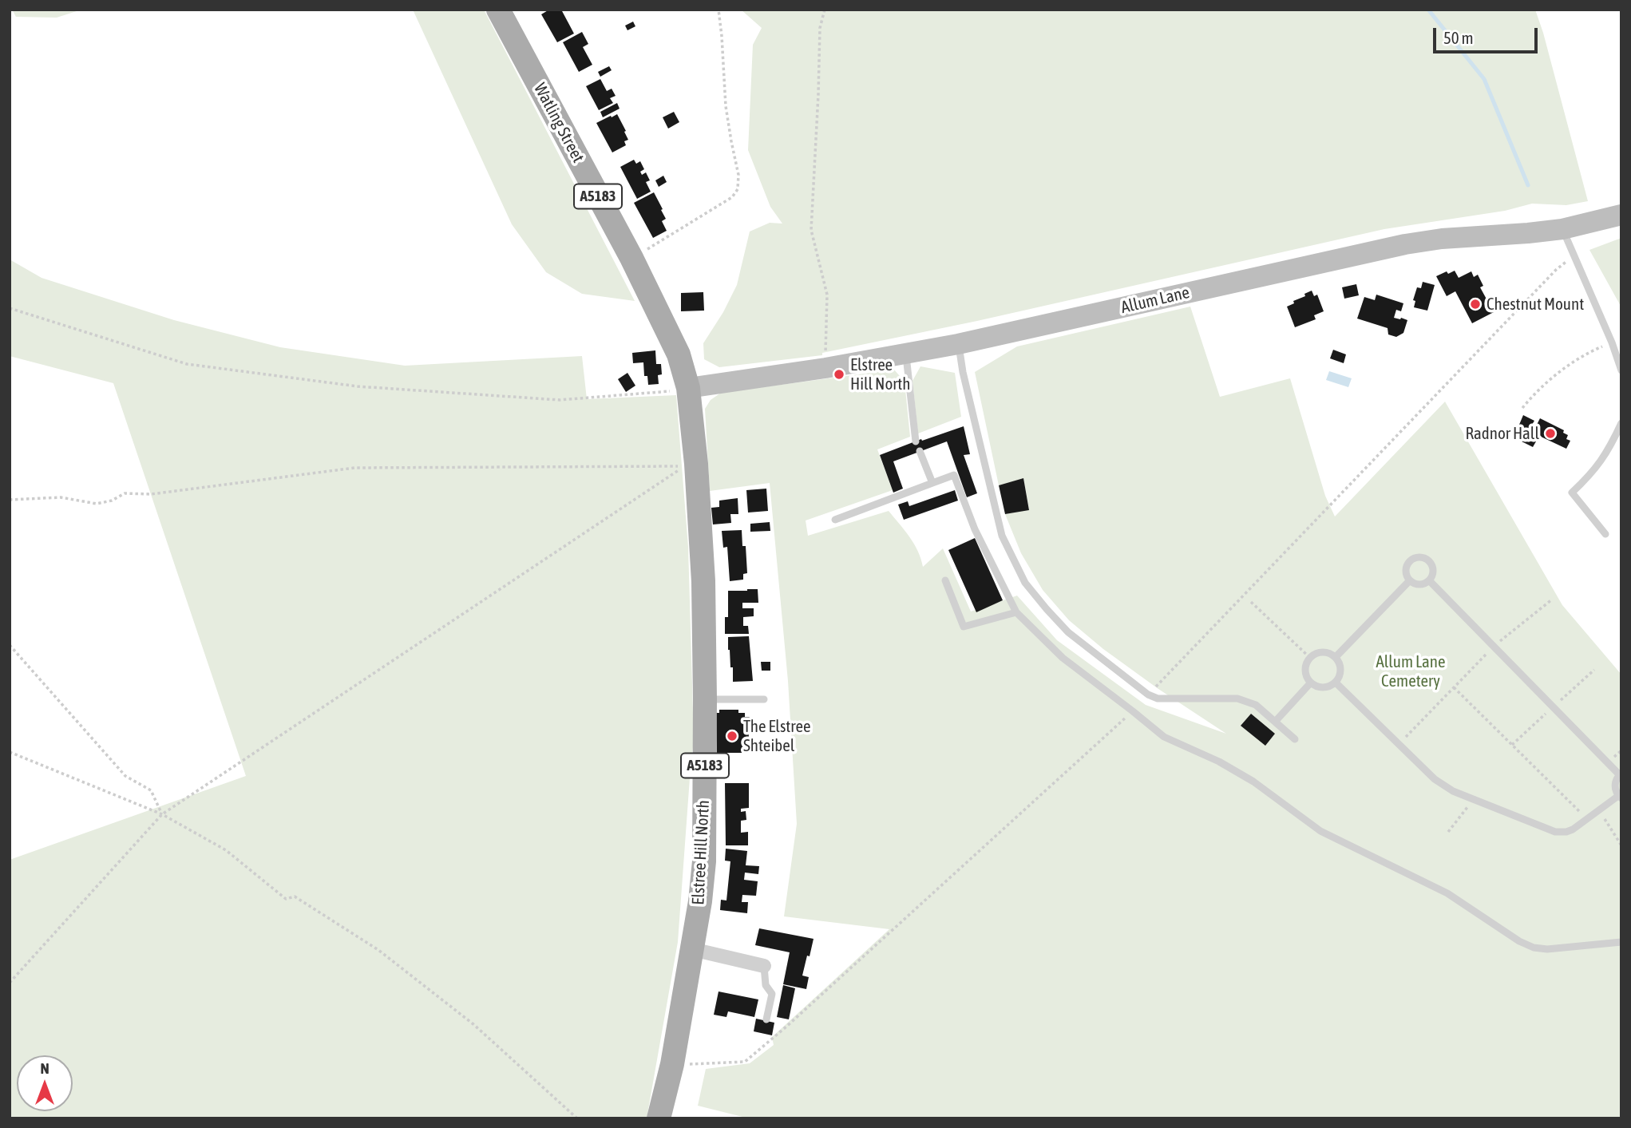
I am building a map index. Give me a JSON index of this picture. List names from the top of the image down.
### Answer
{
  "streets": {
    "main road": [
      "Watling Street",
      "A5183",
      "Allum Lane",
      "Elstree Hill North"
    ]
  },
  "crossings": [
    ["Watling Street", "Allum Lane"],
    ["Watling Street", "Elstree Hill North"],
    ["Allum Lane", "Elstree Hill North"]
  ],
  "parks": ["Allum Lane Cemetery"],
  "places": [
    "Chestnut Mount",
    "Elstree Hill North",
    "Radnor Hall",
    "The Elstree Shteibel"
  ],
  "scale_bar": "50 m",
  "north": "top"
}
